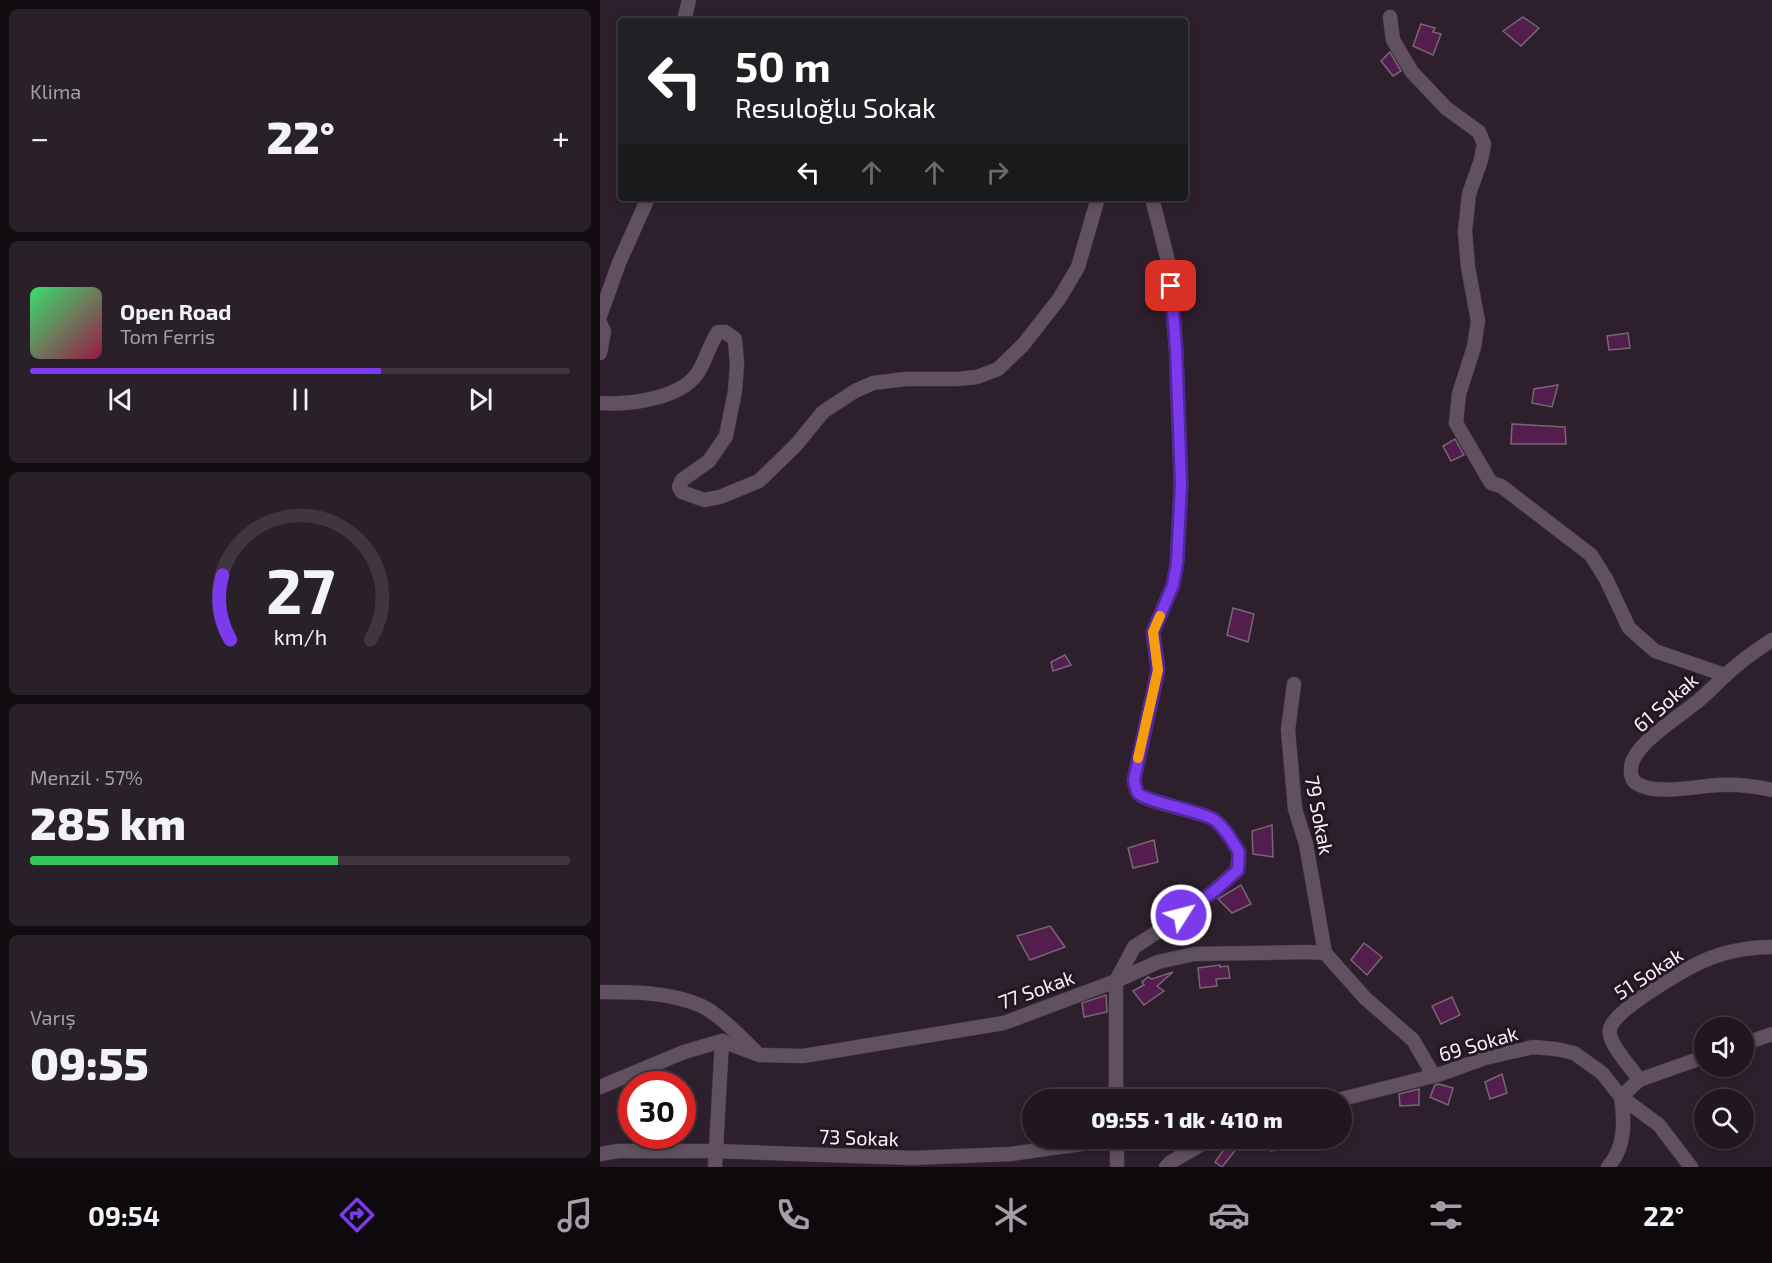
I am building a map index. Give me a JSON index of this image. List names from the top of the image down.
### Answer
{
  "streets": {
    "street": [
      "61 Sokak",
      "79 Sokak",
      "51 Sokak",
      "77 Sokak",
      "69 Sokak",
      "73 Sokak"
    ]
  },
  "crossings": [
    ["79 Sokak", "77 Sokak"]
  ],
  "page": {
    "tile": [
      "Klima",
      ["Menzil · 57%", "285 km"],
      ["Varış", "09:55"]
    ],
    "turn": ["50 m", "Resuloğlu Sokak"],
    "heat": ["−", "22°", "+"],
    "song": ["Open Road", "Tom Ferris"],
    "limit": "30",
    "trip": "09:55 · 1 dk · 410 m",
    "tabs": ["09:54", "22°"],
    "gauge": ["27", "km/h"]
  }
}
